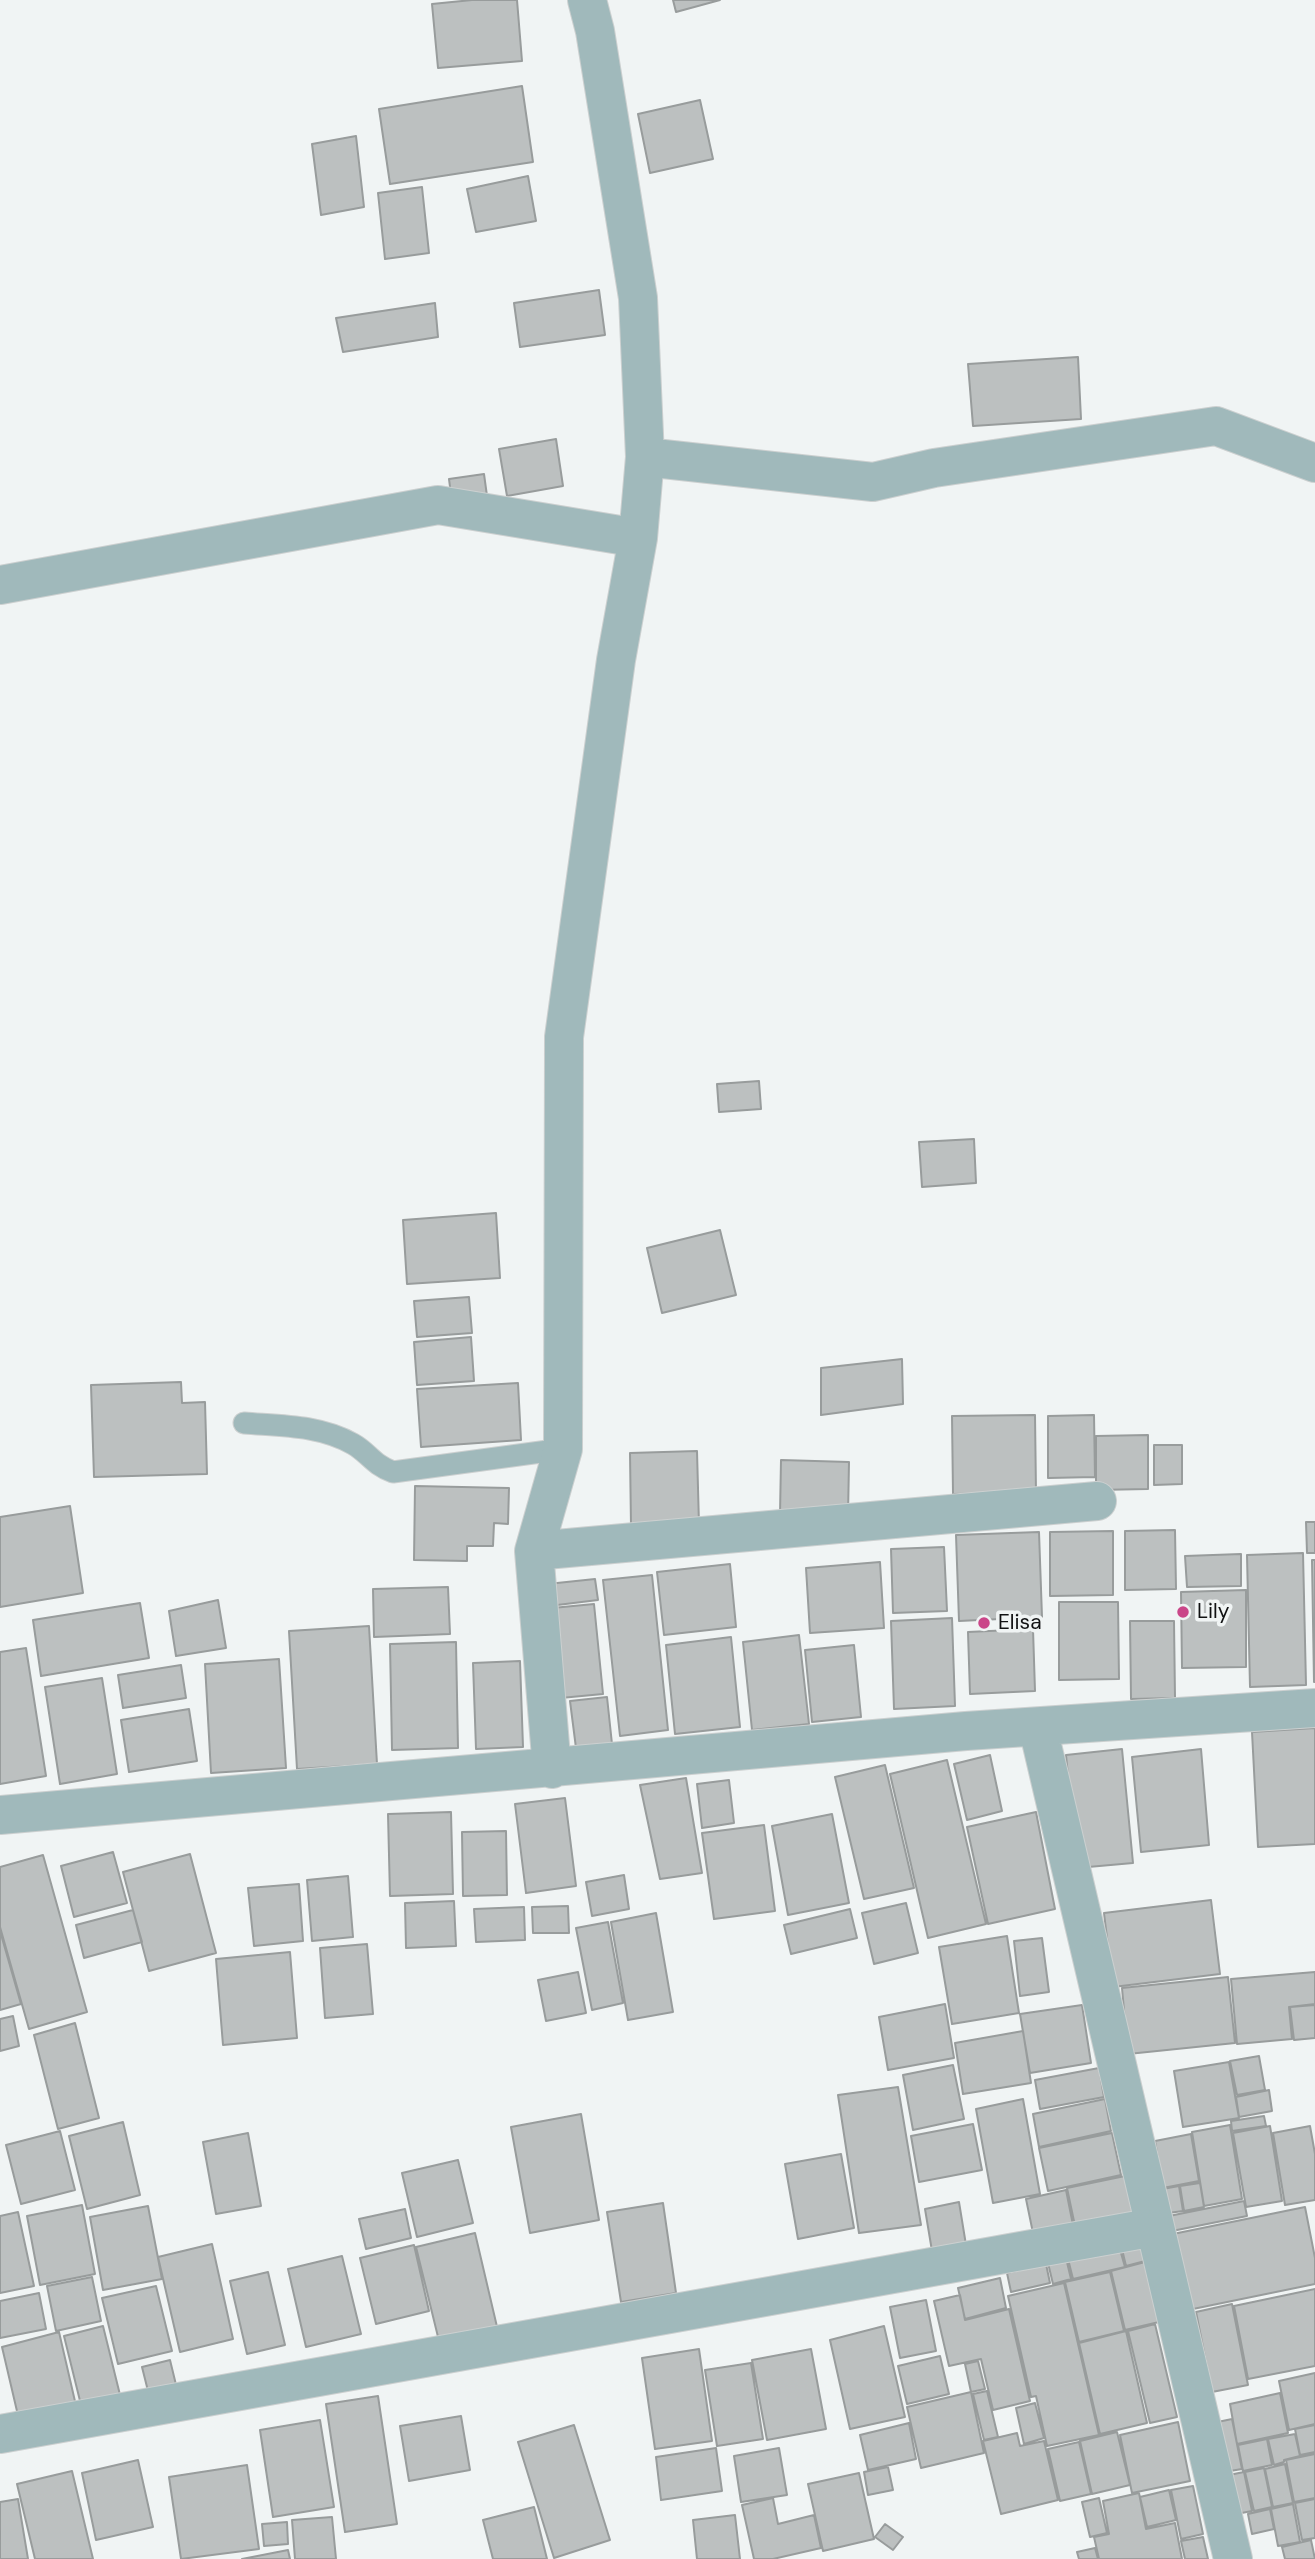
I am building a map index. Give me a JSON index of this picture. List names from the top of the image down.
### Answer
{
  "places": ["Lily", "Elisa"]
}
